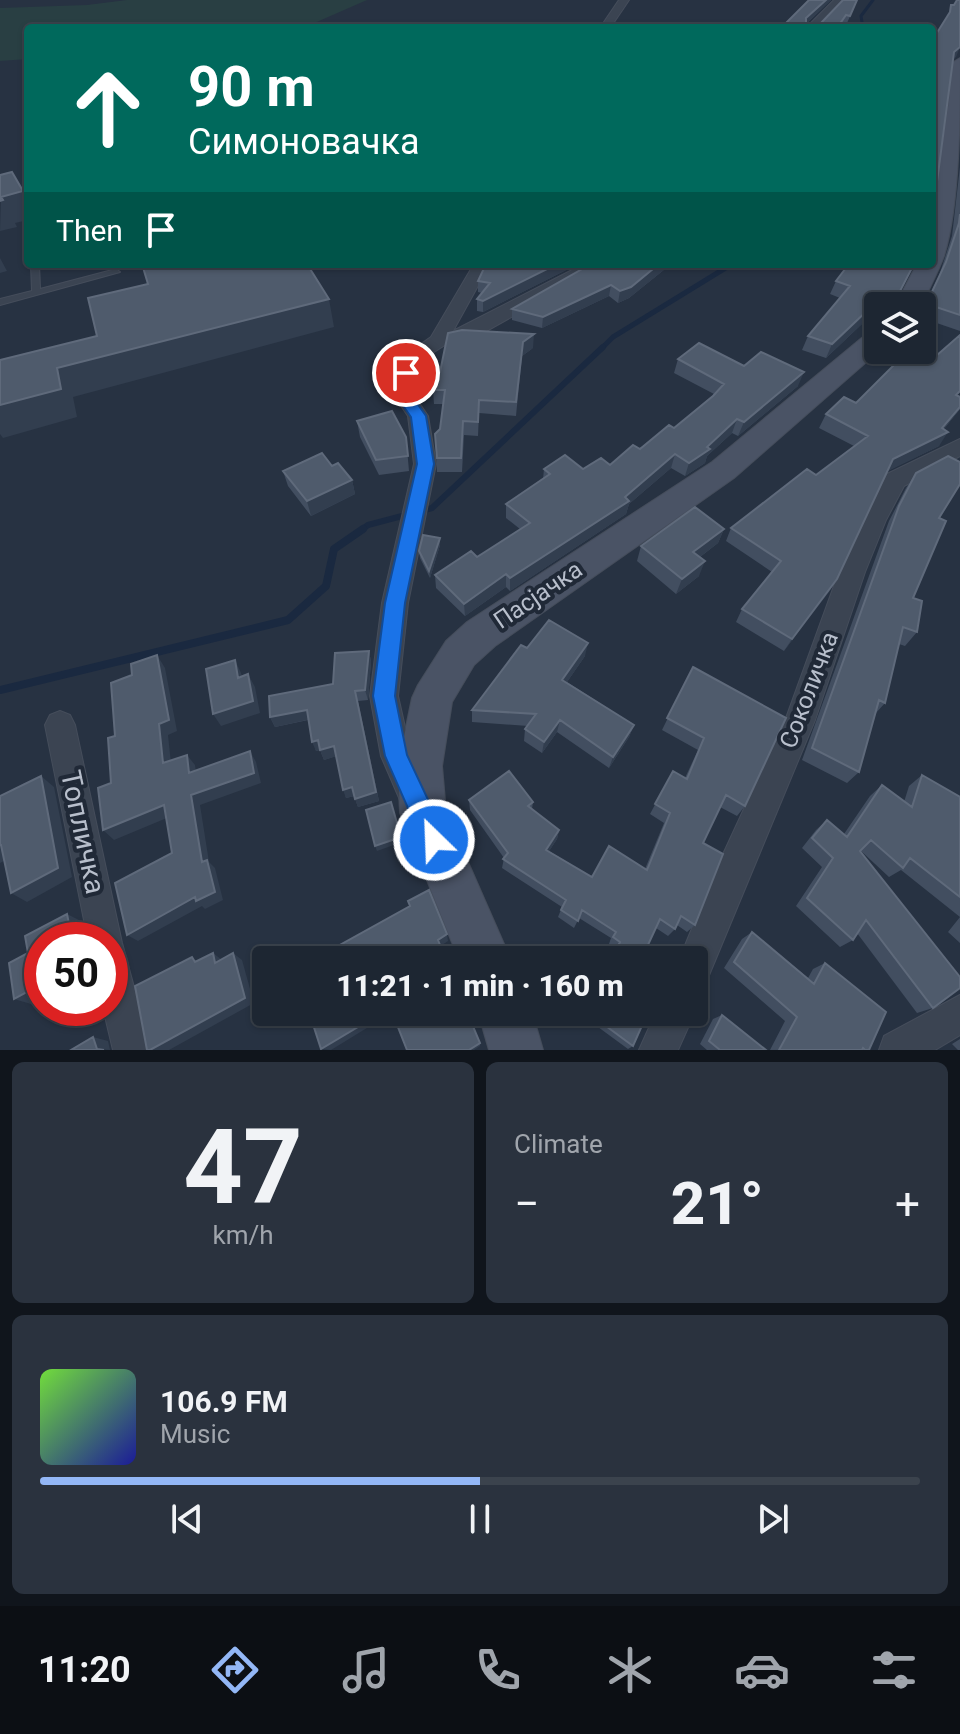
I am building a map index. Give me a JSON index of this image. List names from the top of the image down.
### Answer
{
  "streets": {
    "main road": ["Пасјачка"],
    "street": ["Соколичка", "Топличка"]
  },
  "page": {
    "turn": ["90 m", "Симоновачка"],
    "then": "Then",
    "limit": "50",
    "trip": "11:21 · 1 min · 160 m",
    "tile": [
      ["47", "km/h"],
      "Climate"
    ],
    "heat": ["−", "21°", "+"],
    "song": ["106.9 FM", "Music"],
    "tabs": "11:20"
  }
}
